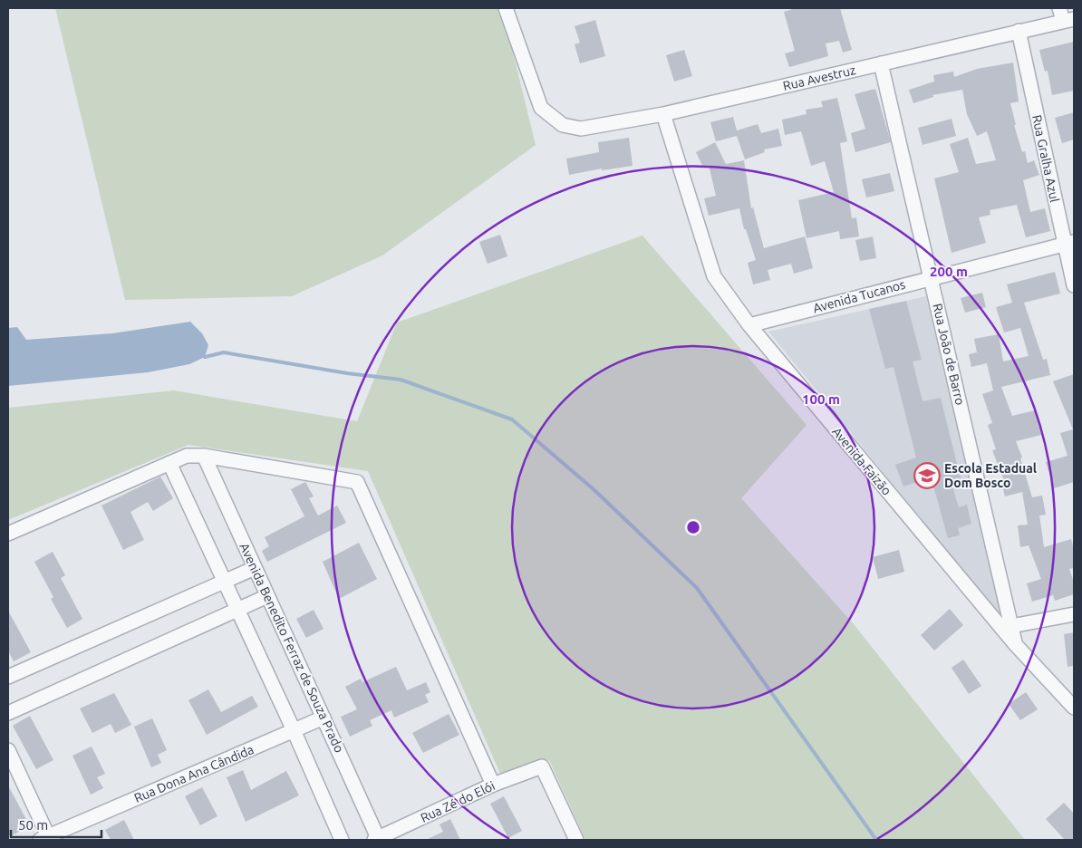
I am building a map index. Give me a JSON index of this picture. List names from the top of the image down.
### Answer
{
  "streets": {
    "street": [
      "Rua Avestruz",
      "Rua Gralha Azul",
      "Avenida Tucanos",
      "Rua João de Barro",
      "Avenida Faizão",
      "Avenida Benedito Ferraz de Souza Prado",
      "Rua Dona Ana Cândida",
      "Rua Zé do Elói"
    ]
  },
  "crossings": [
    ["Rua Avestruz", "Rua Gralha Azul"],
    ["Rua Avestruz", "Rua João de Barro"],
    ["Rua Avestruz", "Avenida Faizão"],
    ["Rua Gralha Azul", "Avenida Tucanos"],
    ["Avenida Tucanos", "Rua João de Barro"],
    ["Avenida Tucanos", "Avenida Faizão"],
    ["Rua João de Barro", "Avenida Faizão"],
    ["Avenida Benedito Ferraz de Souza Prado", "Rua Dona Ana Cândida"],
    ["Avenida Benedito Ferraz de Souza Prado", "Rua Zé do Elói"]
  ],
  "places": {
    "school or university": ["Escola Estadual Dom Bosco"]
  },
  "scale_bar": "50 m",
  "rings": ["200 m", "100 m"]
}
